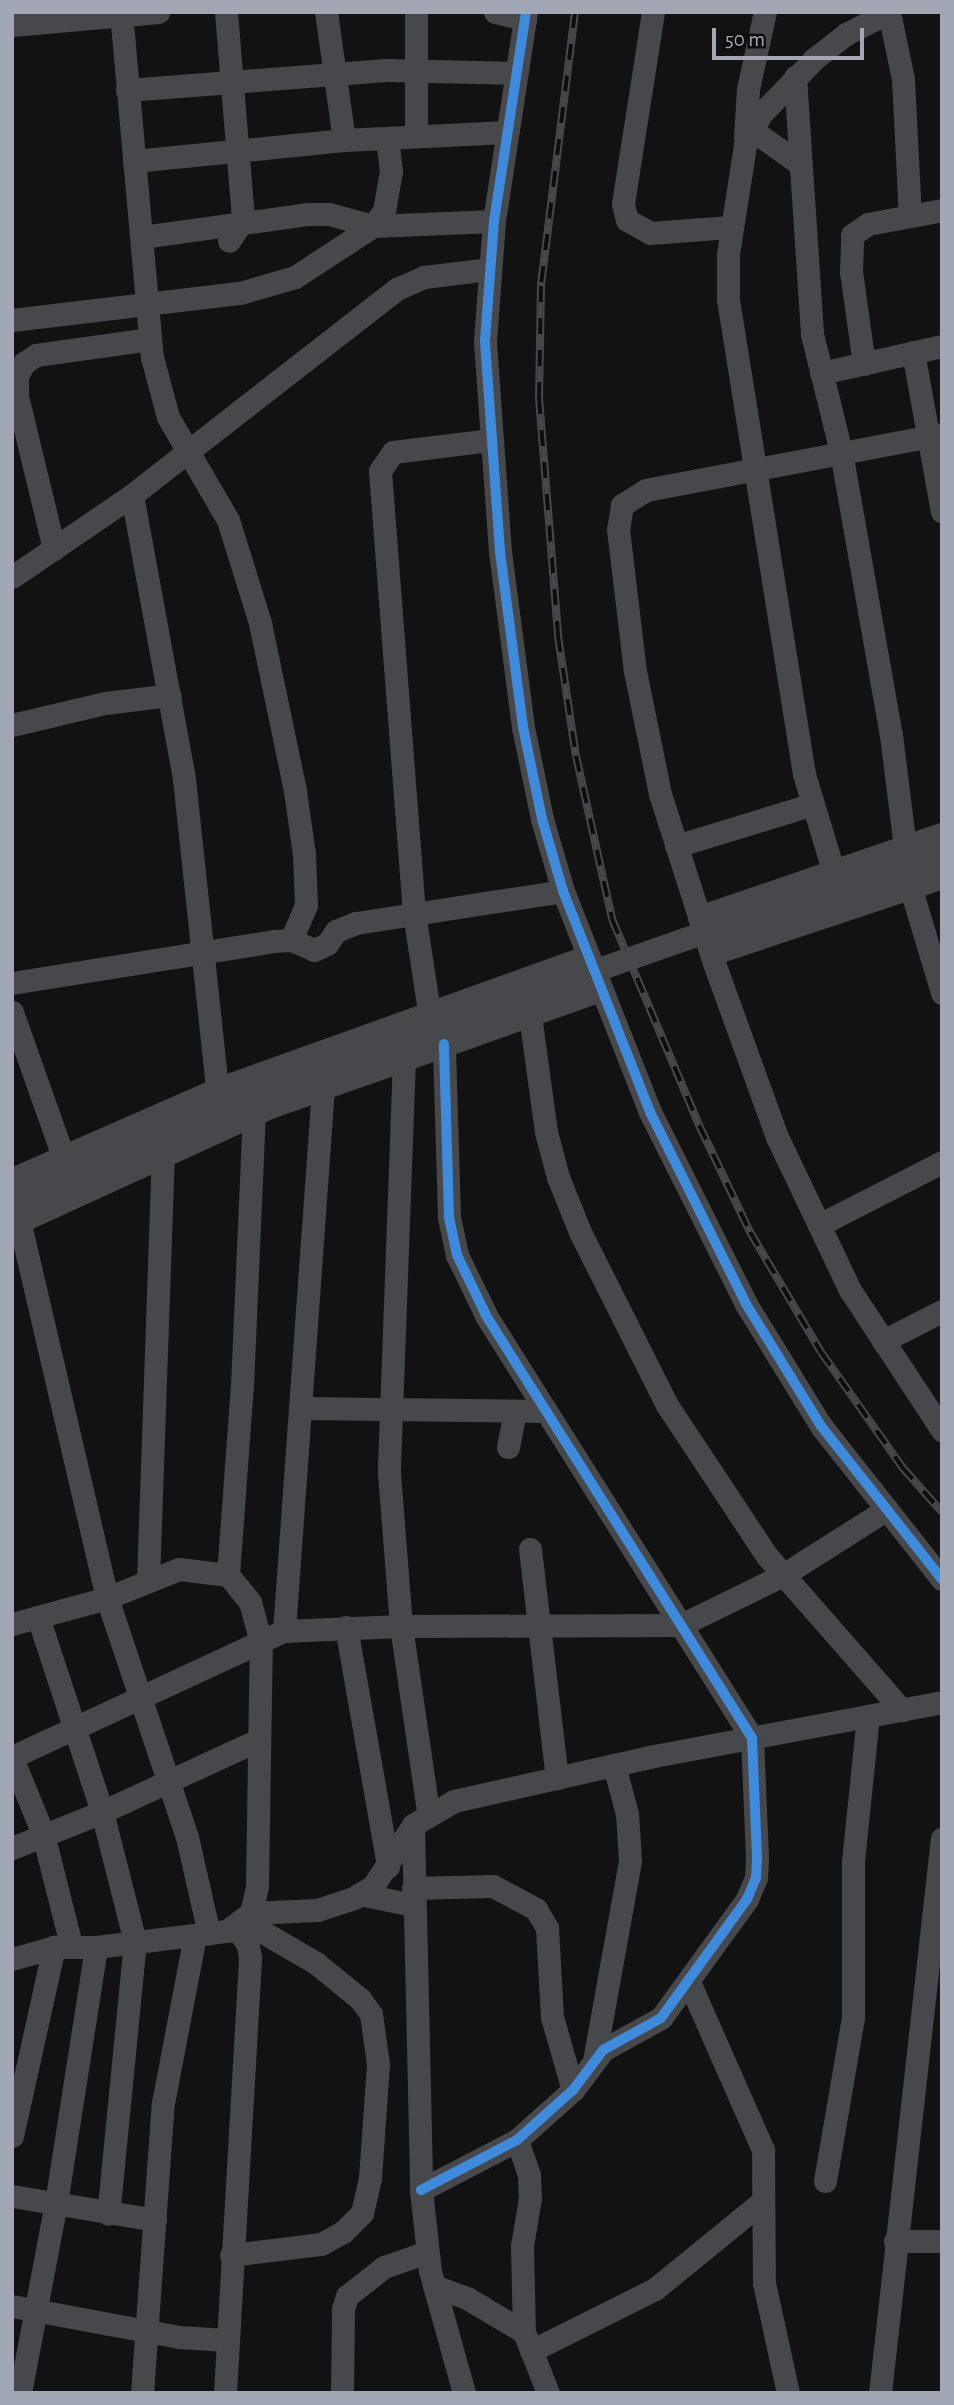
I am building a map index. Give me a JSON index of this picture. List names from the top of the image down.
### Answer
{
  "scale_bar": "50 m"
}
